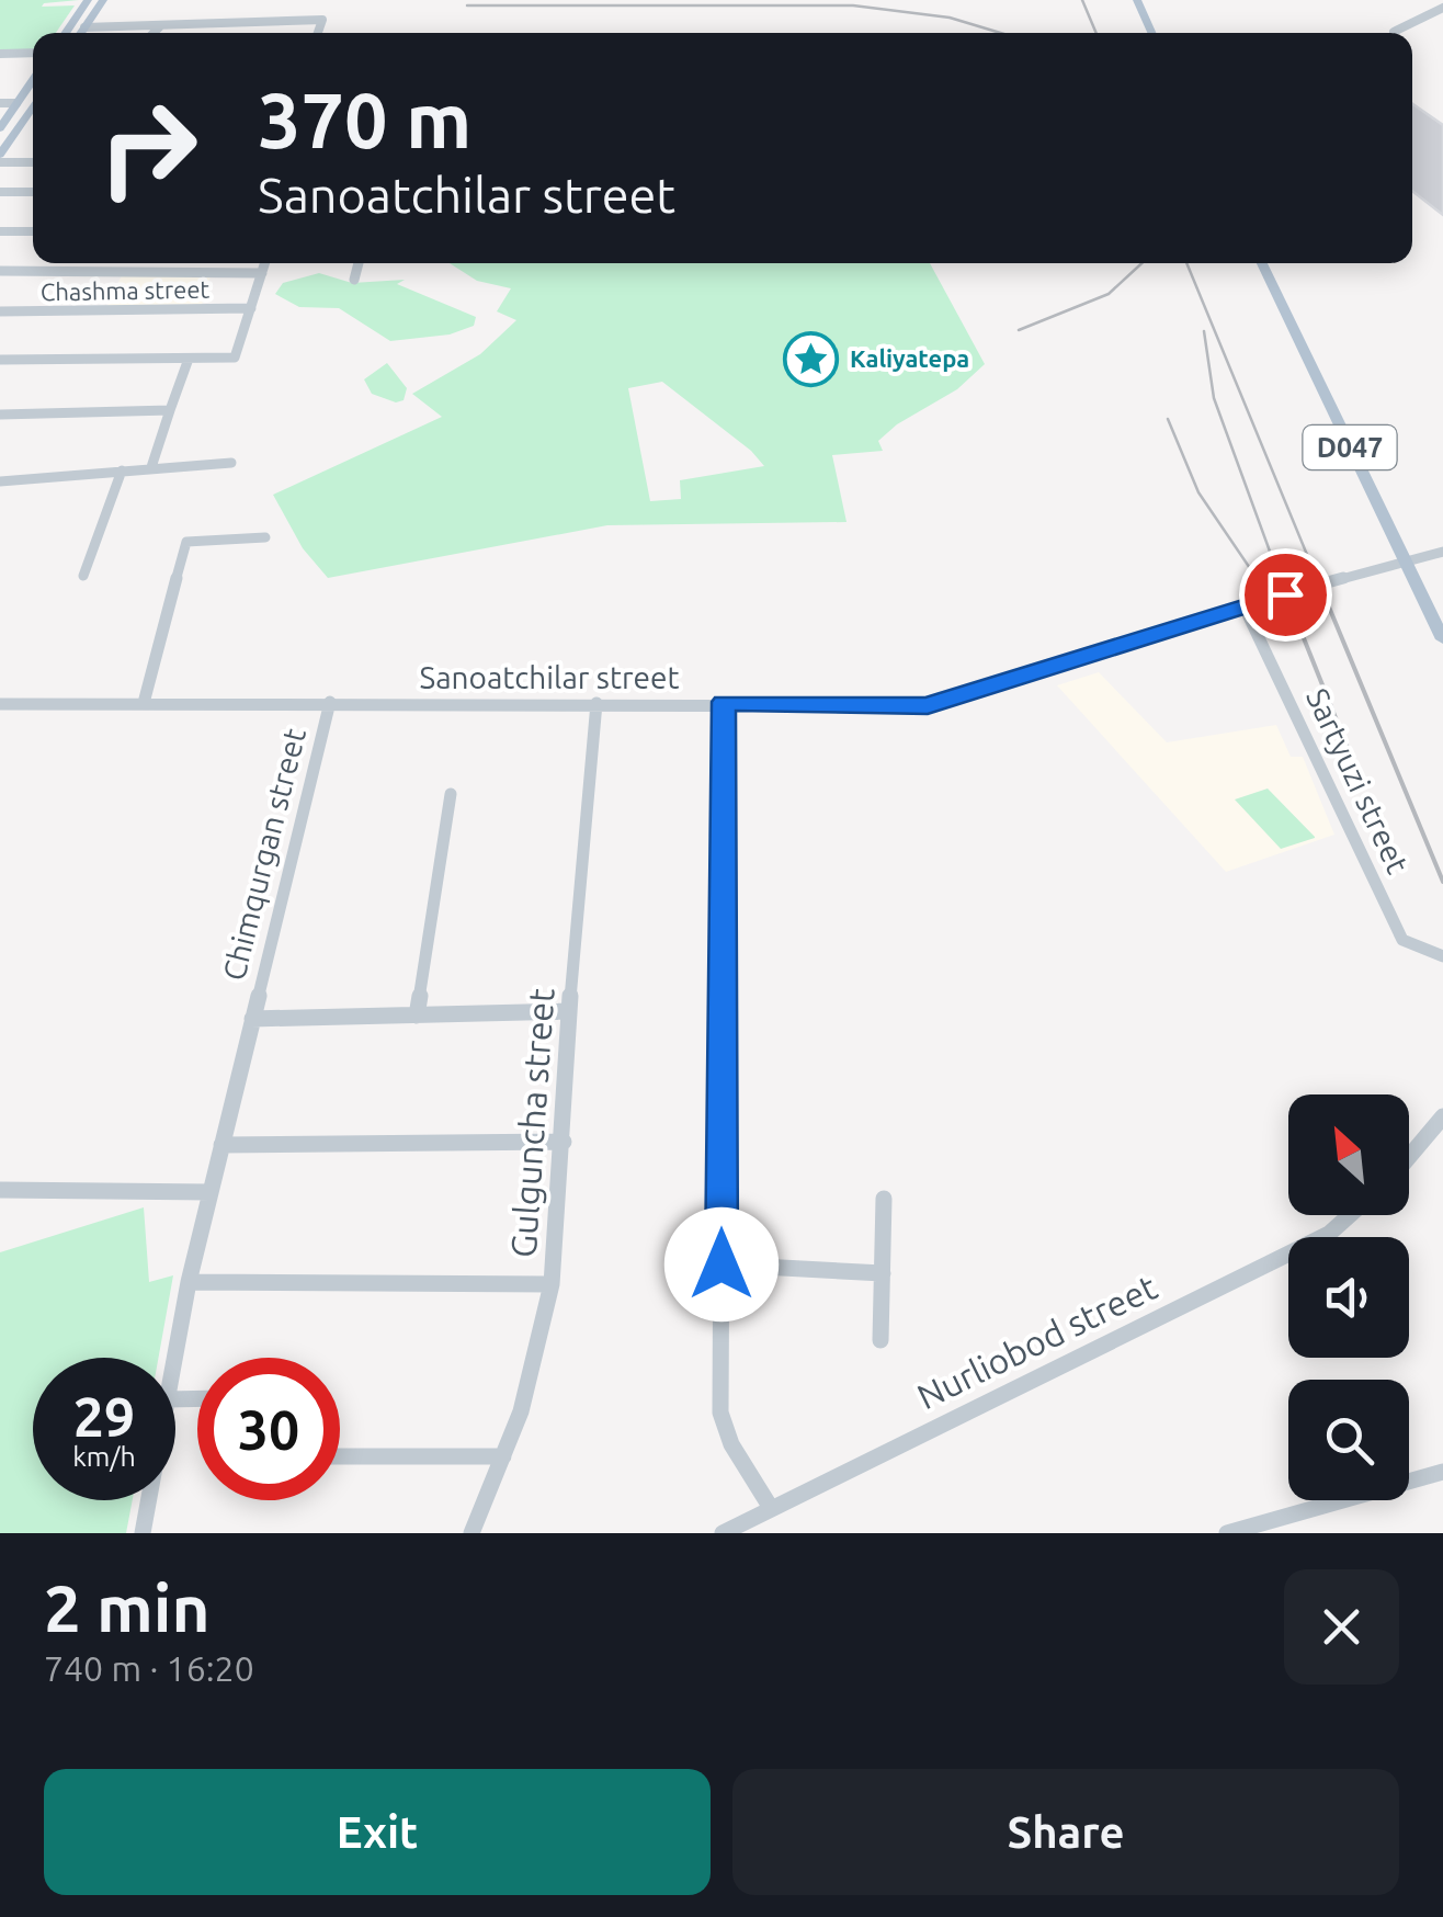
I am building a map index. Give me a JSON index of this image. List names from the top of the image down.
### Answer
{
  "streets": {
    "main road": ["D047"],
    "street": [
      "Chashma street",
      "Sanoatchilar street",
      "Sartyuzi street",
      "Chimqurgan street",
      "Gulguncha street",
      "Nurliobod street"
    ]
  },
  "crossings": [
    ["D047", "Sanoatchilar street"],
    ["Sanoatchilar street", "Sartyuzi street"],
    ["Sanoatchilar street", "Chimqurgan street"],
    ["Sanoatchilar street", "Gulguncha street"],
    ["Chimqurgan street", "Gulguncha street"]
  ],
  "places": {
    "place": ["Kaliyatepa"]
  },
  "north": "top left",
  "page": {
    "turn": ["370 m", "Sanoatchilar street"],
    "speed": "29 km/h",
    "limit": "30",
    "heading": ["2 min", "740 m · 16:20"],
    "buttons": ["Exit", "Share"]
  }
}
